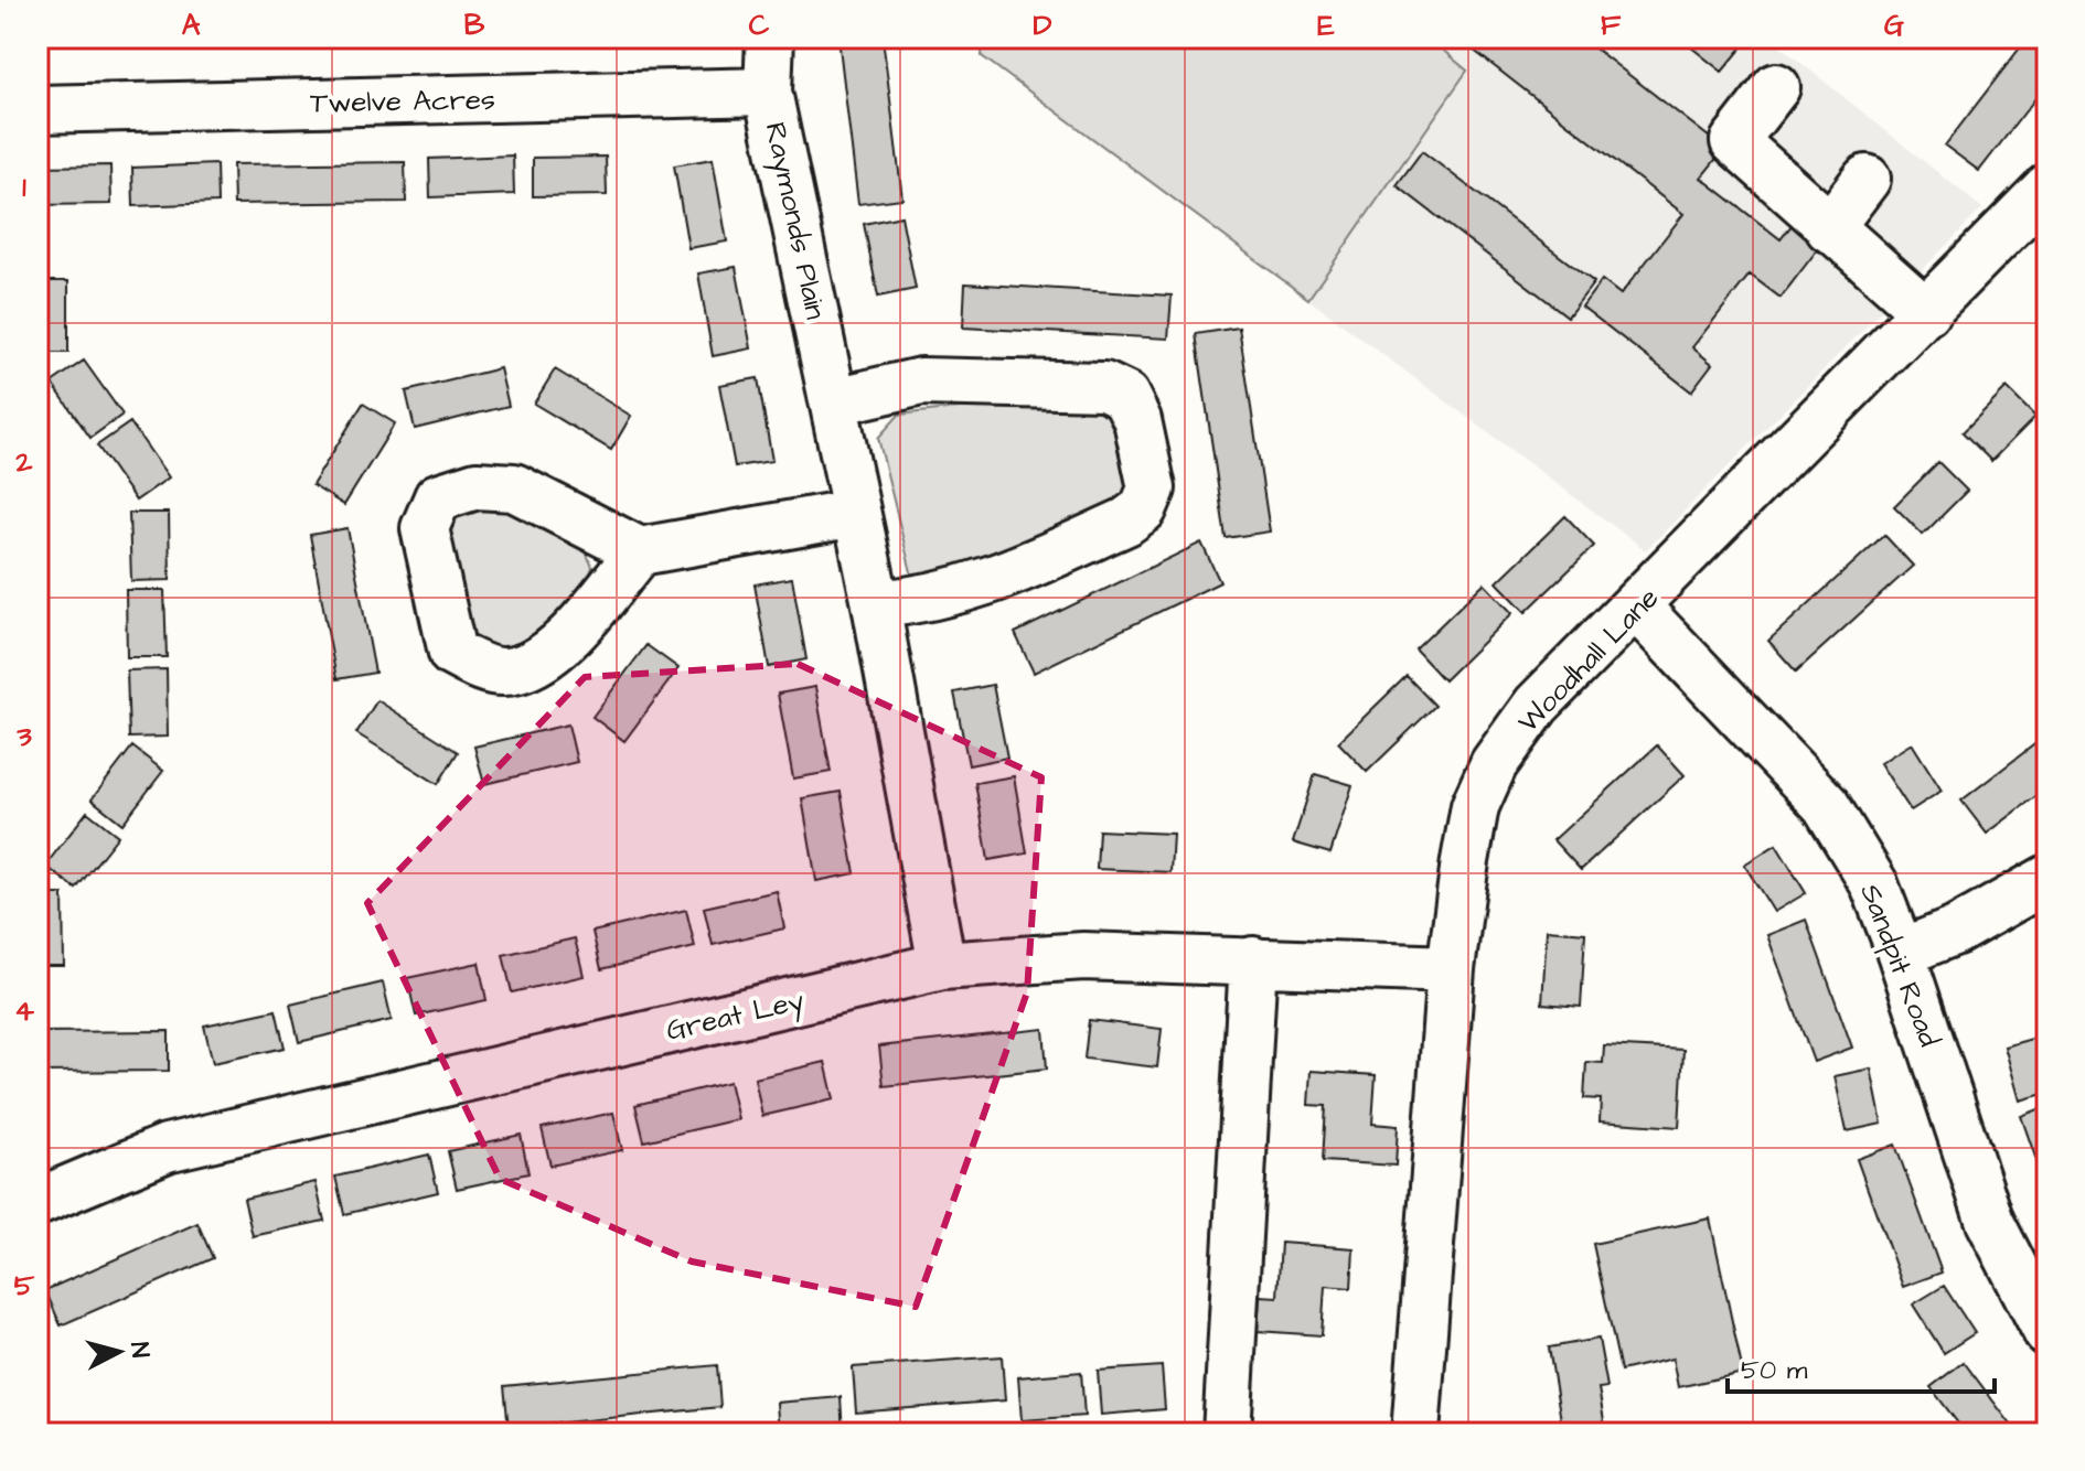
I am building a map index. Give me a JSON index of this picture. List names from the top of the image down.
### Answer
{
  "streets": {
    "street": [
      "Twelve Acres",
      "Raymonds Plain",
      "Woodhall Lane",
      "Sandpit Road",
      "Great Ley"
    ]
  },
  "crossings": [
    ["Twelve Acres", "Raymonds Plain"],
    ["Raymonds Plain", "Great Ley"],
    ["Woodhall Lane", "Sandpit Road"],
    ["Woodhall Lane", "Great Ley"]
  ],
  "scale_bar": "50 m",
  "north": "right",
  "grid": {
    "columns": [
      "A",
      "B",
      "C",
      "D",
      "E",
      "F",
      "G"
    ],
    "rows": [
      "1",
      "2",
      "3",
      "4",
      "5"
    ]
  }
}
